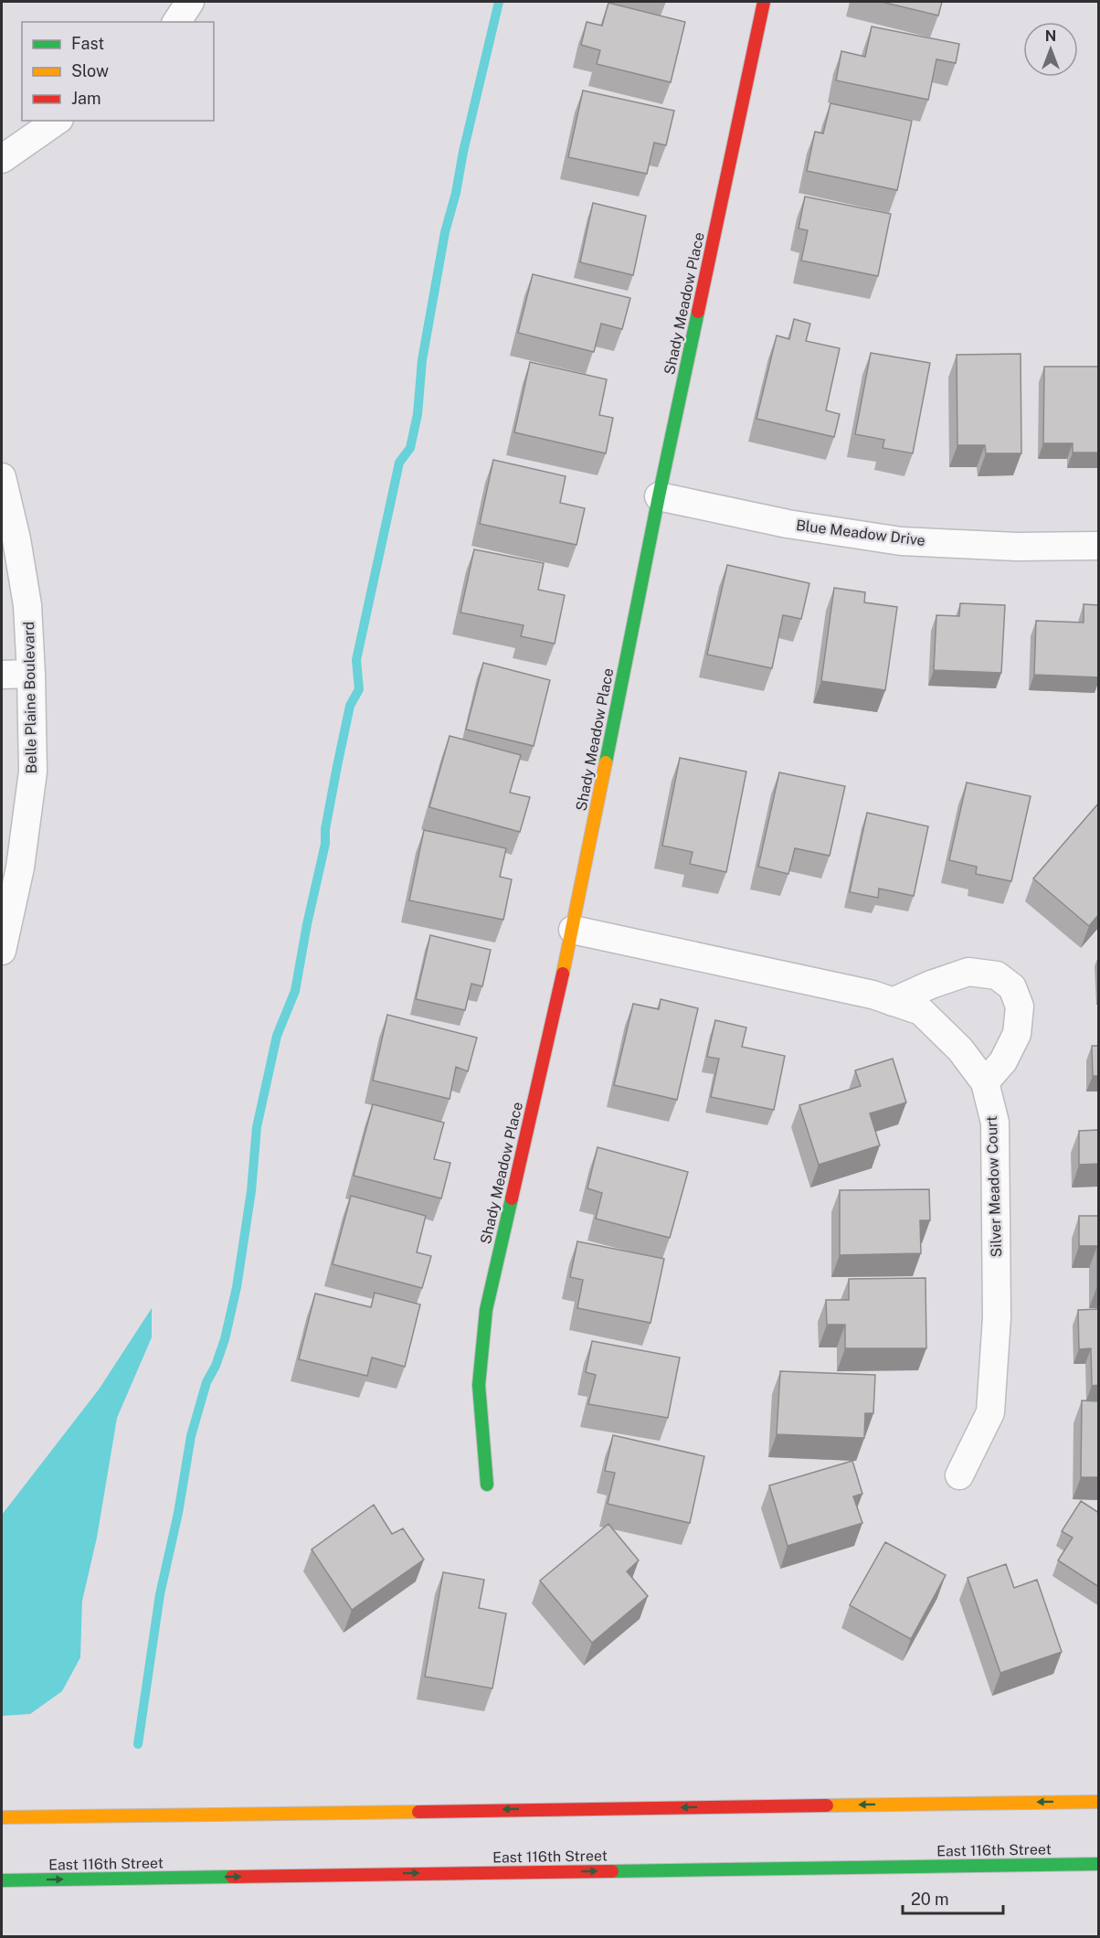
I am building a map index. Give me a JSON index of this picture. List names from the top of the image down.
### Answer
{
  "streets": {
    "main road": ["Shady Meadow Place", "East 116th Street"],
    "street": ["Blue Meadow Drive", "Belle Plaine Boulevard", "Silver Meadow Court"]
  },
  "crossings": [
    ["Shady Meadow Place", "Blue Meadow Drive"],
    ["Shady Meadow Place", "Silver Meadow Court"]
  ],
  "legend": ["Fast", "Slow", "Jam"],
  "scale_bar": "20 m",
  "north": "top"
}
